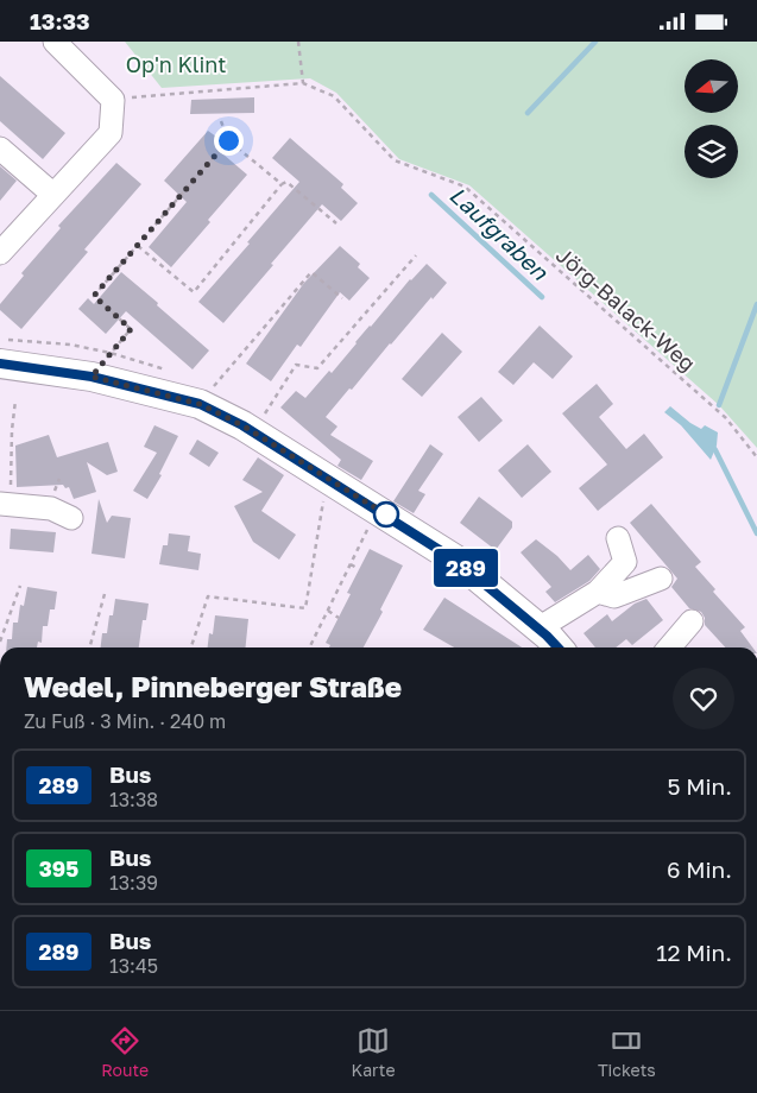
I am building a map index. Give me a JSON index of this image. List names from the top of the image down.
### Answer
{
  "streets": {
    "path": ["Jörg-Balack-Weg"]
  },
  "water": ["Laufgraben"],
  "parks": ["Op'n Klint"],
  "lines": ["bus line 289"],
  "north": "left",
  "page": {
    "status": "13:33",
    "on_map": "289",
    "heading": ["Wedel, Pinneberger Straße", "Zu Fuß · 3 Min. · 240 m"],
    "list": [
      {
        "mark": "289",
        "name": "Bus",
        "note": "13:38",
        "value": "5 Min."
      },
      {
        "mark": "395",
        "name": "Bus",
        "note": "13:39",
        "value": "6 Min."
      },
      {
        "mark": "289",
        "name": "Bus",
        "note": "13:45",
        "value": "12 Min."
      }
    ],
    "tabs": ["Route", "Karte", "Tickets"]
  }
}
